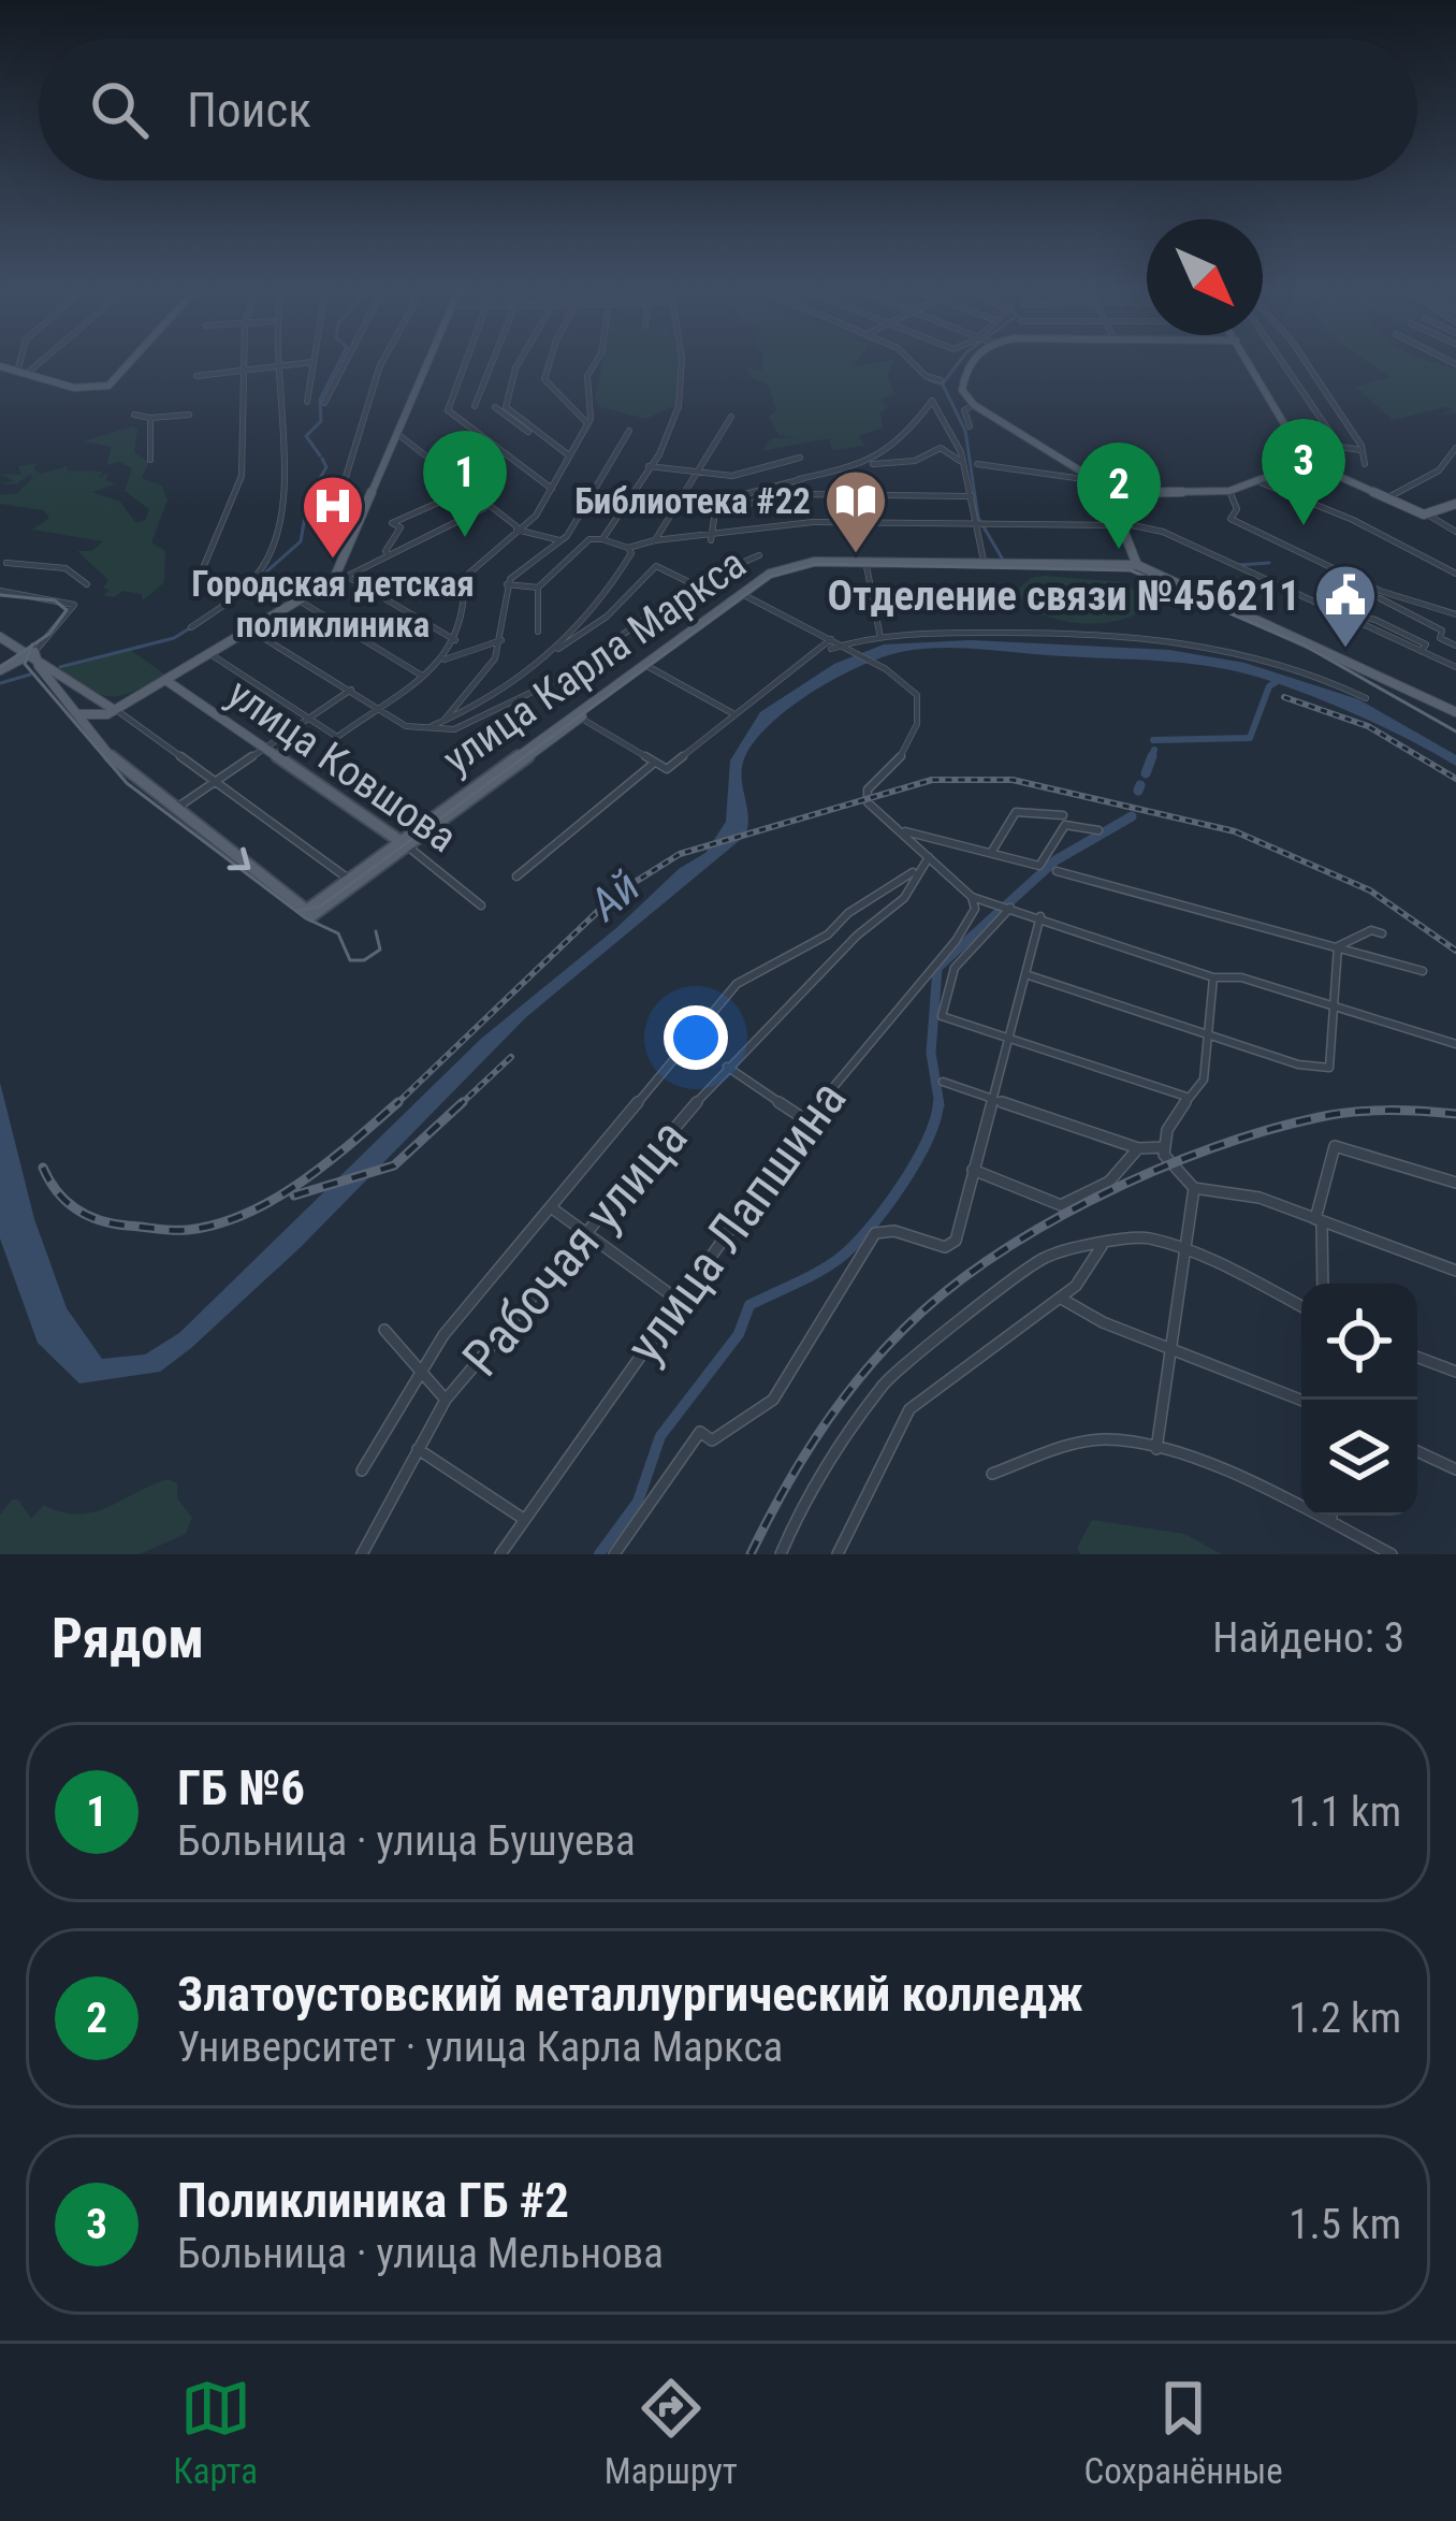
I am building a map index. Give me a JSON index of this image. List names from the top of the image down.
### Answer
{
  "streets": {
    "main road": ["улица Карла Маркса", "улица Ковшова"],
    "street": ["улица Лапшина", "Рабочая улица"]
  },
  "crossings": [
    ["улица Карла Маркса", "улица Ковшова"]
  ],
  "water": ["Ай"],
  "places": {
    "library": ["Библиотека #22"],
    "hospital": ["Городская детская поликлиника"],
    "public building": ["Отделение связи №456211"]
  },
  "north": "bottom right",
  "page": {
    "search": "Поиск",
    "pins": ["3", "1", "2"],
    "heading": ["Рядом", "Найдено: 3"],
    "list": [
      {
        "mark": "1",
        "name": "ГБ №6",
        "note": "Больница · улица Бушуева",
        "value": "1.1 km"
      },
      {
        "mark": "2",
        "name": "Златоустовский металлургический колледж",
        "note": "Университет · улица Карла Маркса",
        "value": "1.2 km"
      },
      {
        "mark": "3",
        "name": "Поликлиника ГБ #2",
        "note": "Больница · улица Мельнова",
        "value": "1.5 km"
      }
    ],
    "nav": ["Карта", "Маршрут", "Сохранённые"]
  }
}
